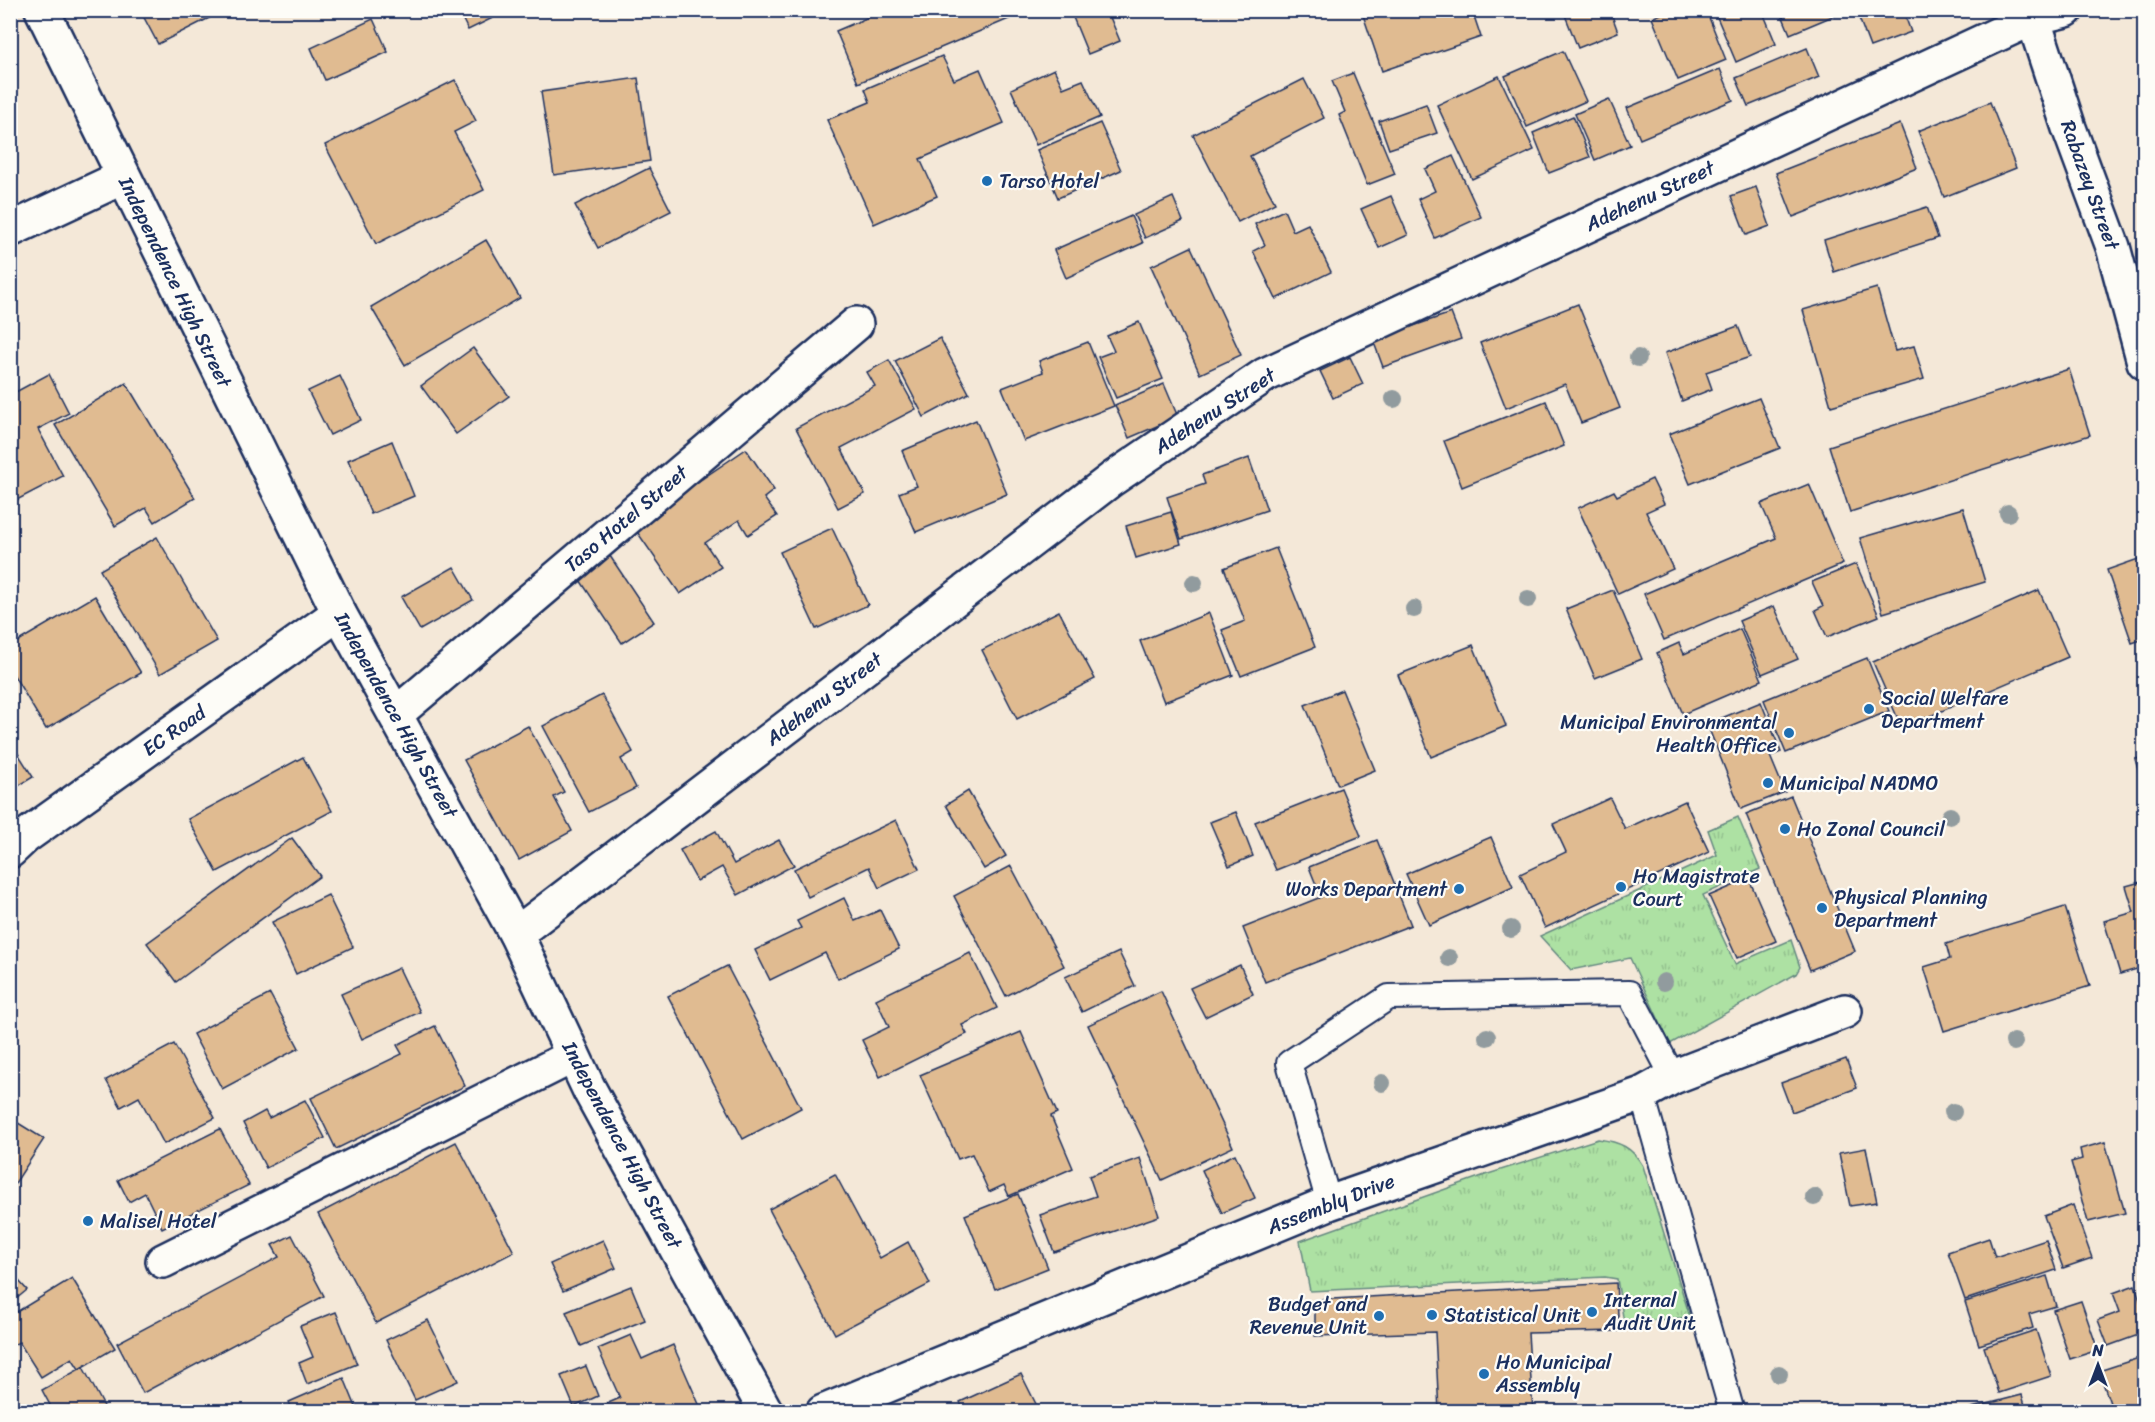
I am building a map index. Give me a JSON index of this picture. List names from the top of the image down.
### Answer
{
  "streets": {
    "street": [
      "Rabazey Street",
      "Adehenu Street",
      "Independence High Street",
      "Taso Hotel Street",
      "EC Road",
      "Assembly Drive"
    ]
  },
  "crossings": [
    ["Rabazey Street", "Adehenu Street"],
    ["Adehenu Street", "Independence High Street"],
    ["Independence High Street", "Taso Hotel Street"],
    ["Independence High Street", "EC Road"]
  ],
  "places": [
    "Tarso Hotel",
    "Social Welfare Department",
    "Municipal Environmental Health Office",
    "Municipal NADMO",
    "Ho Zonal Council",
    "Ho Magistrate Court",
    "Works Department",
    "Physical Planning Department",
    "Malisel Hotel",
    "Internal Audit Unit",
    "Statistical Unit",
    "Budget and Revenue Unit",
    "Ho Municipal Assembly"
  ],
  "north": "top"
}
